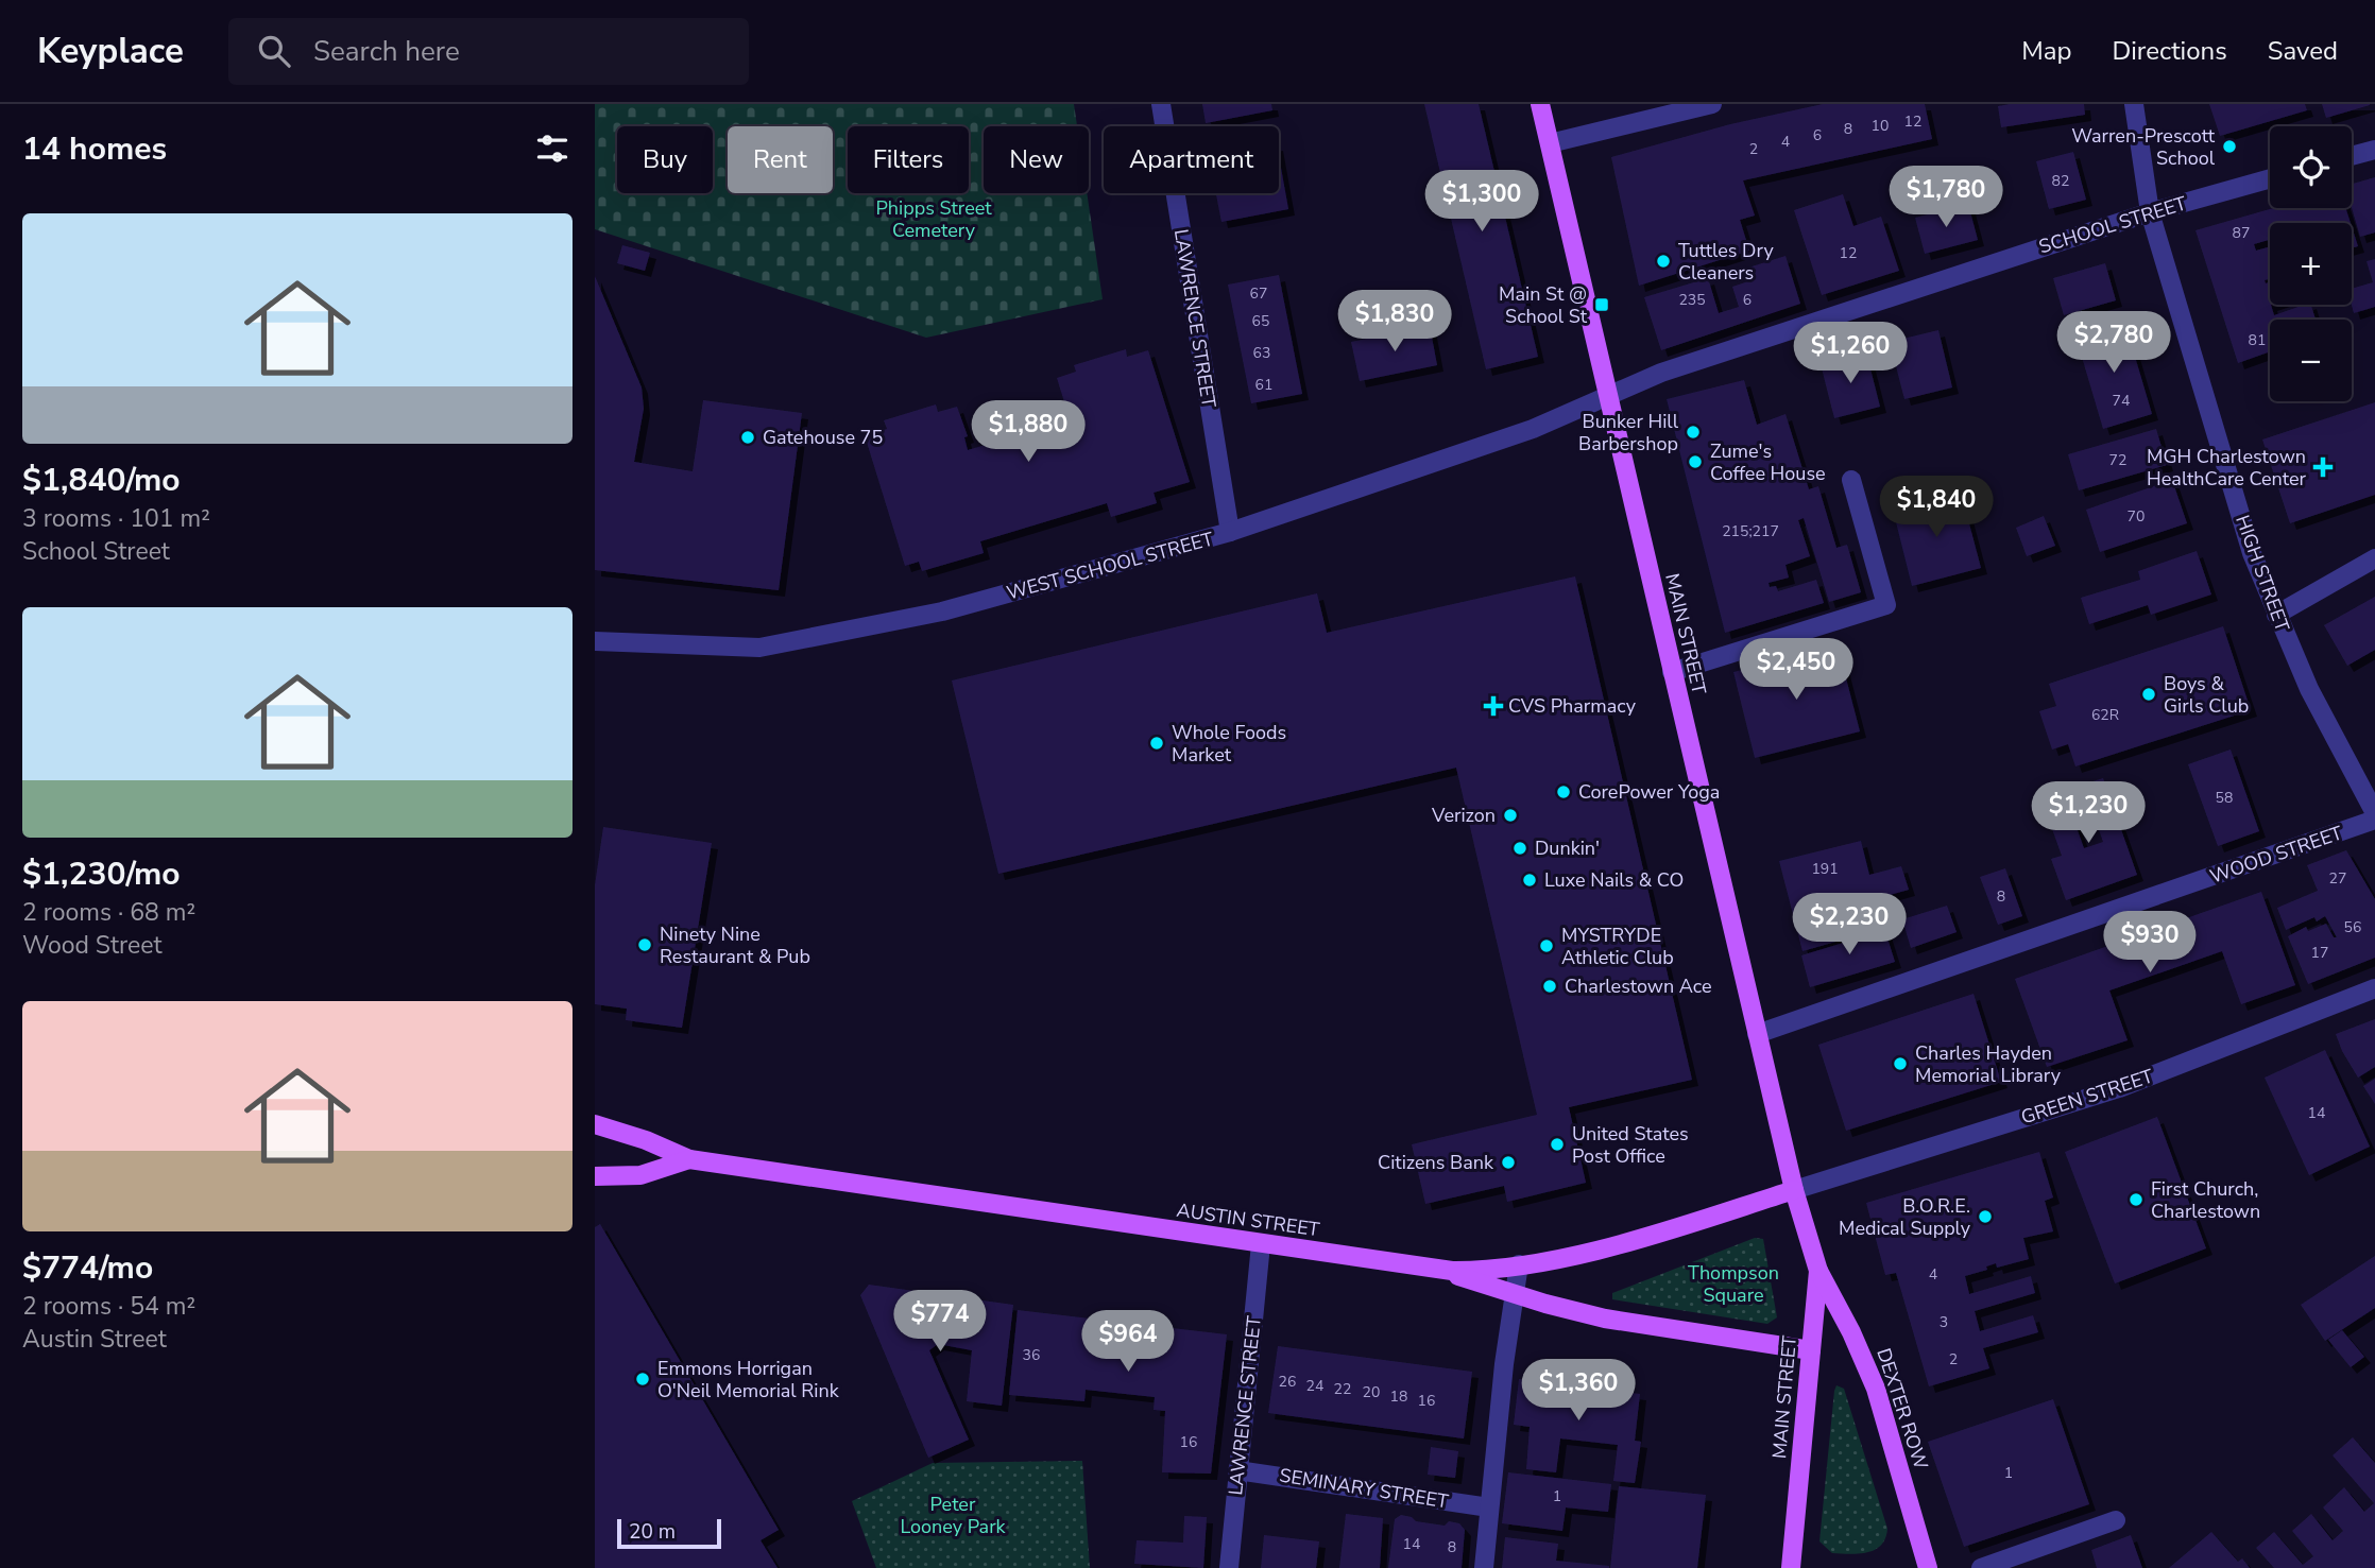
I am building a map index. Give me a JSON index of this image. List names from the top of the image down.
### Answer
{
  "streets": {
    "main road": ["MAIN STREET", "AUSTIN STREET", "DEXTER ROW"],
    "street": [
      "SCHOOL STREET",
      "LAWRENCE STREET",
      "WEST SCHOOL STREET",
      "HIGH STREET",
      "WOOD STREET",
      "GREEN STREET",
      "SEMINARY STREET"
    ]
  },
  "crossings": [
    ["SCHOOL STREET", "WEST SCHOOL STREET"],
    ["SCHOOL STREET", "HIGH STREET"],
    ["SCHOOL STREET", "MAIN STREET"],
    ["LAWRENCE STREET", "WEST SCHOOL STREET"],
    ["LAWRENCE STREET", "AUSTIN STREET"],
    ["LAWRENCE STREET", "SEMINARY STREET"],
    ["WEST SCHOOL STREET", "MAIN STREET"],
    ["MAIN STREET", "WOOD STREET"],
    ["MAIN STREET", "GREEN STREET"],
    ["MAIN STREET", "AUSTIN STREET"],
    ["MAIN STREET", "DEXTER ROW"],
    ["GREEN STREET", "AUSTIN STREET"]
  ],
  "parks": ["Phipps Street Cemetery", "Thompson Square", "Peter Looney Park"],
  "places": {
    "other": [
      "Warren-Prescott School",
      "Tuttles Dry Cleaners",
      "Bunker Hill Barbershop",
      "Gatehouse 75",
      "Zume's Coffee House",
      "Boys & Girls Club",
      "Whole Foods Market",
      "CorePower Yoga",
      "Verizon",
      "Dunkin'",
      "Luxe Nails & CO",
      "Ninety Nine Restaurant & Pub",
      "MYSTRYDE Athletic Club",
      "Charlestown Ace",
      "Charles Hayden Memorial Library",
      "United States Post Office",
      "Citizens Bank",
      "First Church, Charlestown",
      "B.O.R.E. Medical Supply",
      "Emmons Horrigan O'Neil Memorial Rink"
    ],
    "transit": ["Main St @ School St"],
    "health": ["MGH Charlestown HealthCare Center", "CVS Pharmacy"]
  },
  "house_numbers": [
    "12",
    "10",
    "8",
    "6",
    "4",
    "2",
    "82",
    "87",
    "12",
    "67",
    "235",
    "6",
    "65",
    "81",
    "63",
    "61",
    "74",
    "72",
    "70",
    "215;217",
    "62R",
    "58",
    "191",
    "27",
    "8",
    "56",
    "17",
    "14",
    "4",
    "3",
    "36",
    "2",
    "26",
    "24",
    "22",
    "20",
    "18",
    "16",
    "16",
    "1",
    "1",
    "14",
    "8"
  ],
  "scale_bar": "20 m",
  "page": {
    "header": "Keyplace",
    "search": "Search here",
    "nav": ["Map", "Directions", "Saved"],
    "heading": "14 homes",
    "map_buttons": ["+", "−"],
    "chip": [
      "Buy",
      "Rent",
      "Filters",
      "New",
      "Apartment"
    ],
    "price": [
      "$1,780",
      "$1,300",
      "$1,830",
      "$2,780",
      "$1,260",
      "$1,880",
      "$1,840",
      "$2,450",
      "$1,230",
      "$2,230",
      "$930",
      "$774",
      "$964",
      "$1,360"
    ],
    "list": [
      {
        "name": "$1,840/mo",
        "note": "3 rooms · 101 m² · School Street"
      },
      {
        "name": "$1,230/mo",
        "note": "2 rooms · 68 m² · Wood Street"
      },
      {
        "name": "$774/mo",
        "note": "2 rooms · 54 m² · Austin Street"
      }
    ],
    "scale": "20 m"
  }
}
